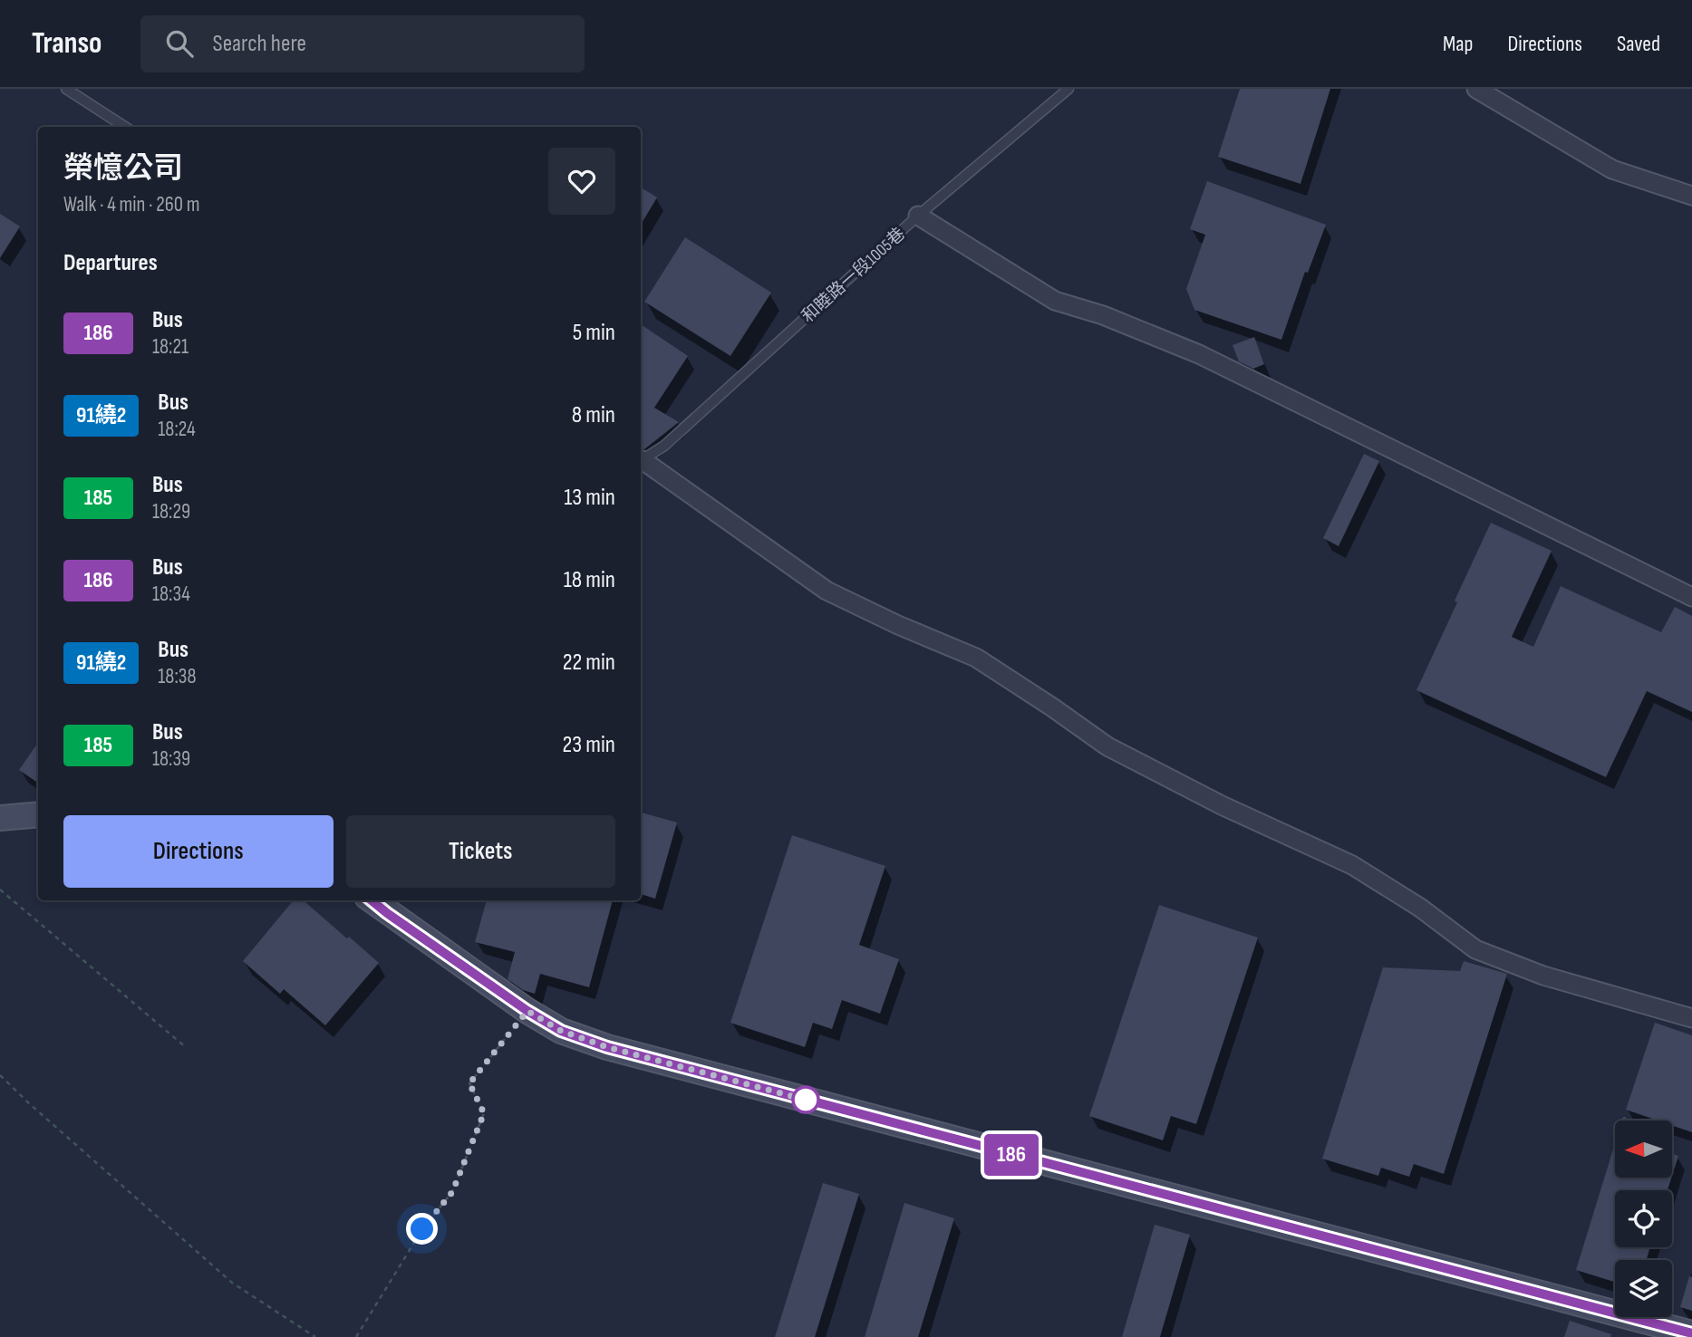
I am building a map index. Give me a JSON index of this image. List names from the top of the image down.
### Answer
{
  "streets": {
    "lane": ["和睦路一段1005巷"]
  },
  "lines": ["bus line 186"],
  "north": "left",
  "page": {
    "header": "Transo",
    "search": "Search here",
    "nav": ["Map", "Directions", "Saved"],
    "on_map": "186",
    "heading": [
      ["榮憶公司", "Walk · 4 min · 260 m"],
      "Departures"
    ],
    "list": [
      {
        "mark": "186",
        "name": "Bus",
        "note": "18:21",
        "value": "5 min"
      },
      {
        "mark": "91繞2",
        "name": "Bus",
        "note": "18:24",
        "value": "8 min"
      },
      {
        "mark": "185",
        "name": "Bus",
        "note": "18:29",
        "value": "13 min"
      },
      {
        "mark": "186",
        "name": "Bus",
        "note": "18:34",
        "value": "18 min"
      },
      {
        "mark": "91繞2",
        "name": "Bus",
        "note": "18:38",
        "value": "22 min"
      },
      {
        "mark": "185",
        "name": "Bus",
        "note": "18:39",
        "value": "23 min"
      }
    ],
    "buttons": ["Directions", "Tickets"]
  }
}
